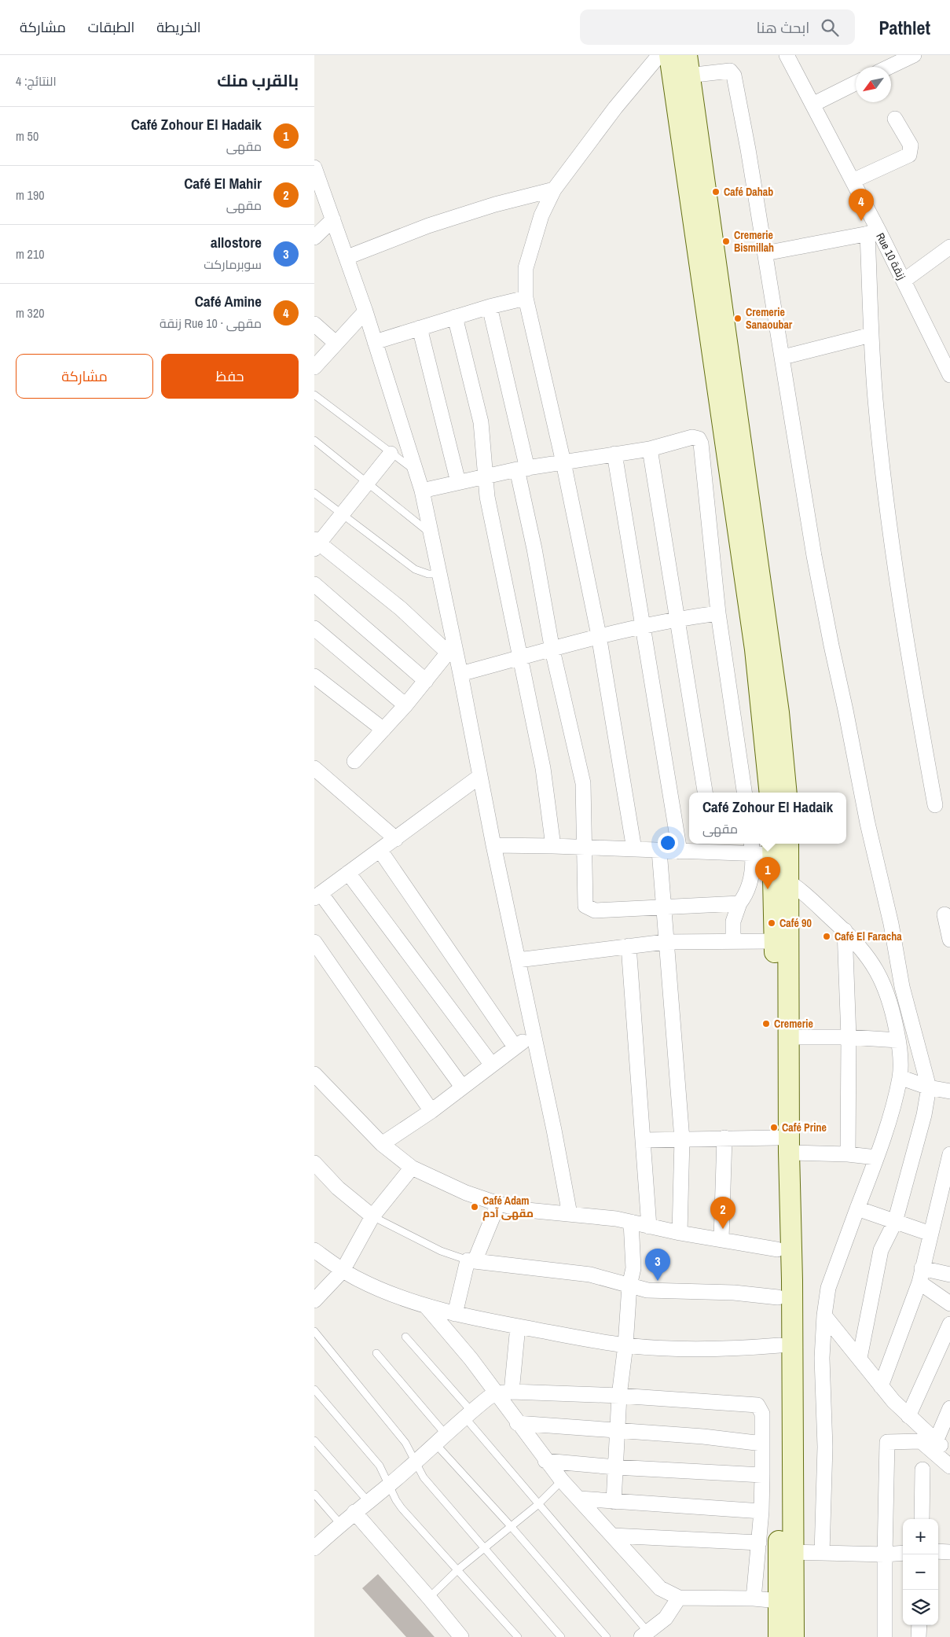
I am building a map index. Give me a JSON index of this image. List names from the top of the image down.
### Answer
{
  "streets": {
    "street": ["Rue 10 زنقة"]
  },
  "places": [
    "Café Dahab",
    "Cremerie Bismillah",
    "Cremerie Sanaoubar",
    "Café 90",
    "Café El Faracha",
    "Cremerie",
    "Café Prine",
    "Café Adam مقهى آدم"
  ],
  "north": "bottom left",
  "page": {
    "header": "Pathlet",
    "search": "ابحث هنا",
    "nav": ["الخريطة", "الطبقات", "مشاركة"],
    "heading": ["بالقرب منك", "النتائج: 4"],
    "list": [
      {
        "mark": "1",
        "name": "Café Zohour El Hadaik",
        "note": "مقهى",
        "value": "50 m"
      },
      {
        "mark": "2",
        "name": "Café El Mahir",
        "note": "مقهى",
        "value": "190 m"
      },
      {
        "mark": "3",
        "name": "allostore",
        "note": "سوبرماركت",
        "value": "210 m"
      },
      {
        "mark": "4",
        "name": "Café Amine",
        "note": "مقهى · Rue 10 زنقة",
        "value": "320 m"
      }
    ],
    "pins": [
      "4",
      "1",
      "2",
      "3"
    ],
    "buttons": ["حفظ", "مشاركة"],
    "popup": ["Café Zohour El Hadaik", "مقهى"],
    "map_buttons": ["+", "−"]
  }
}
